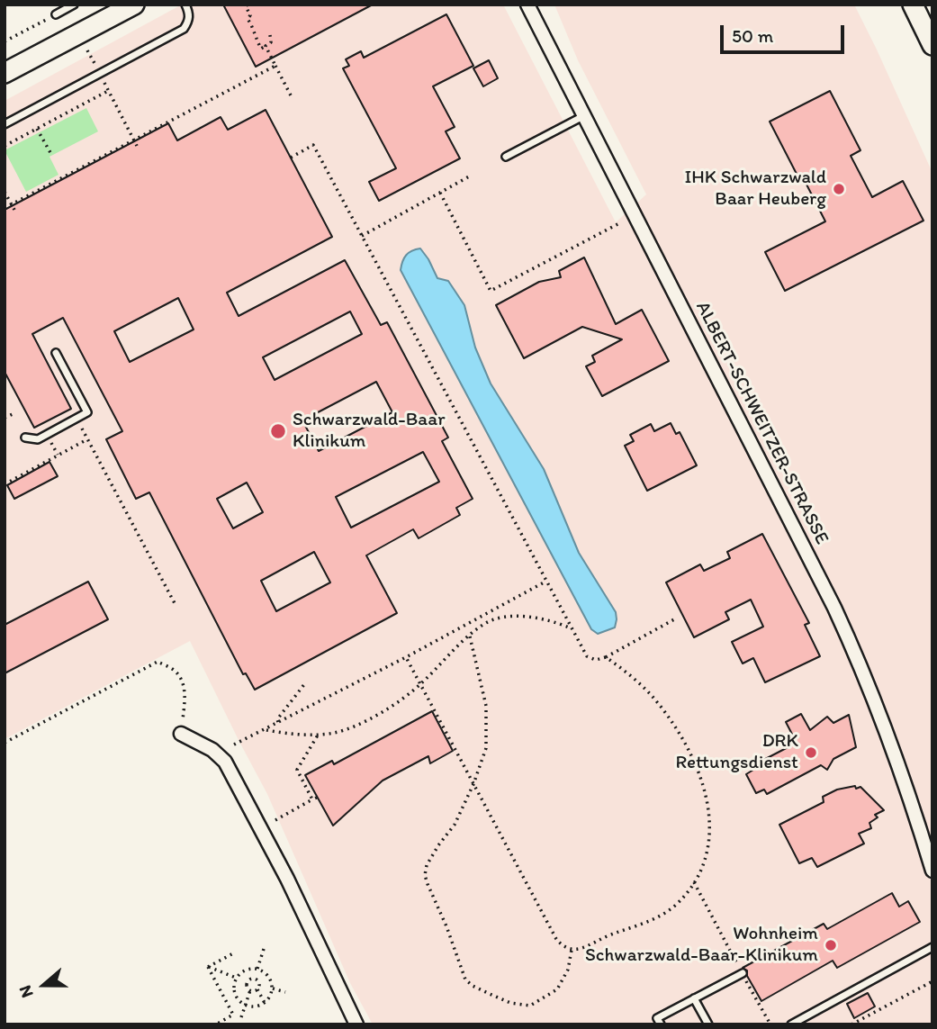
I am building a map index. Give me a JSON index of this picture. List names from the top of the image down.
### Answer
{
  "streets": {
    "street": ["ALBERT-SCHWEITZER-STRASSE"]
  },
  "places": [
    "IHK Schwarzwald Baar Heuberg",
    "Schwarzwald-Baar Klinikum",
    "DRK Rettungsdienst",
    "Wohnheim Schwarzwald-Baar-Klinikum"
  ],
  "scale_bar": "50 m",
  "north": "left"
}
